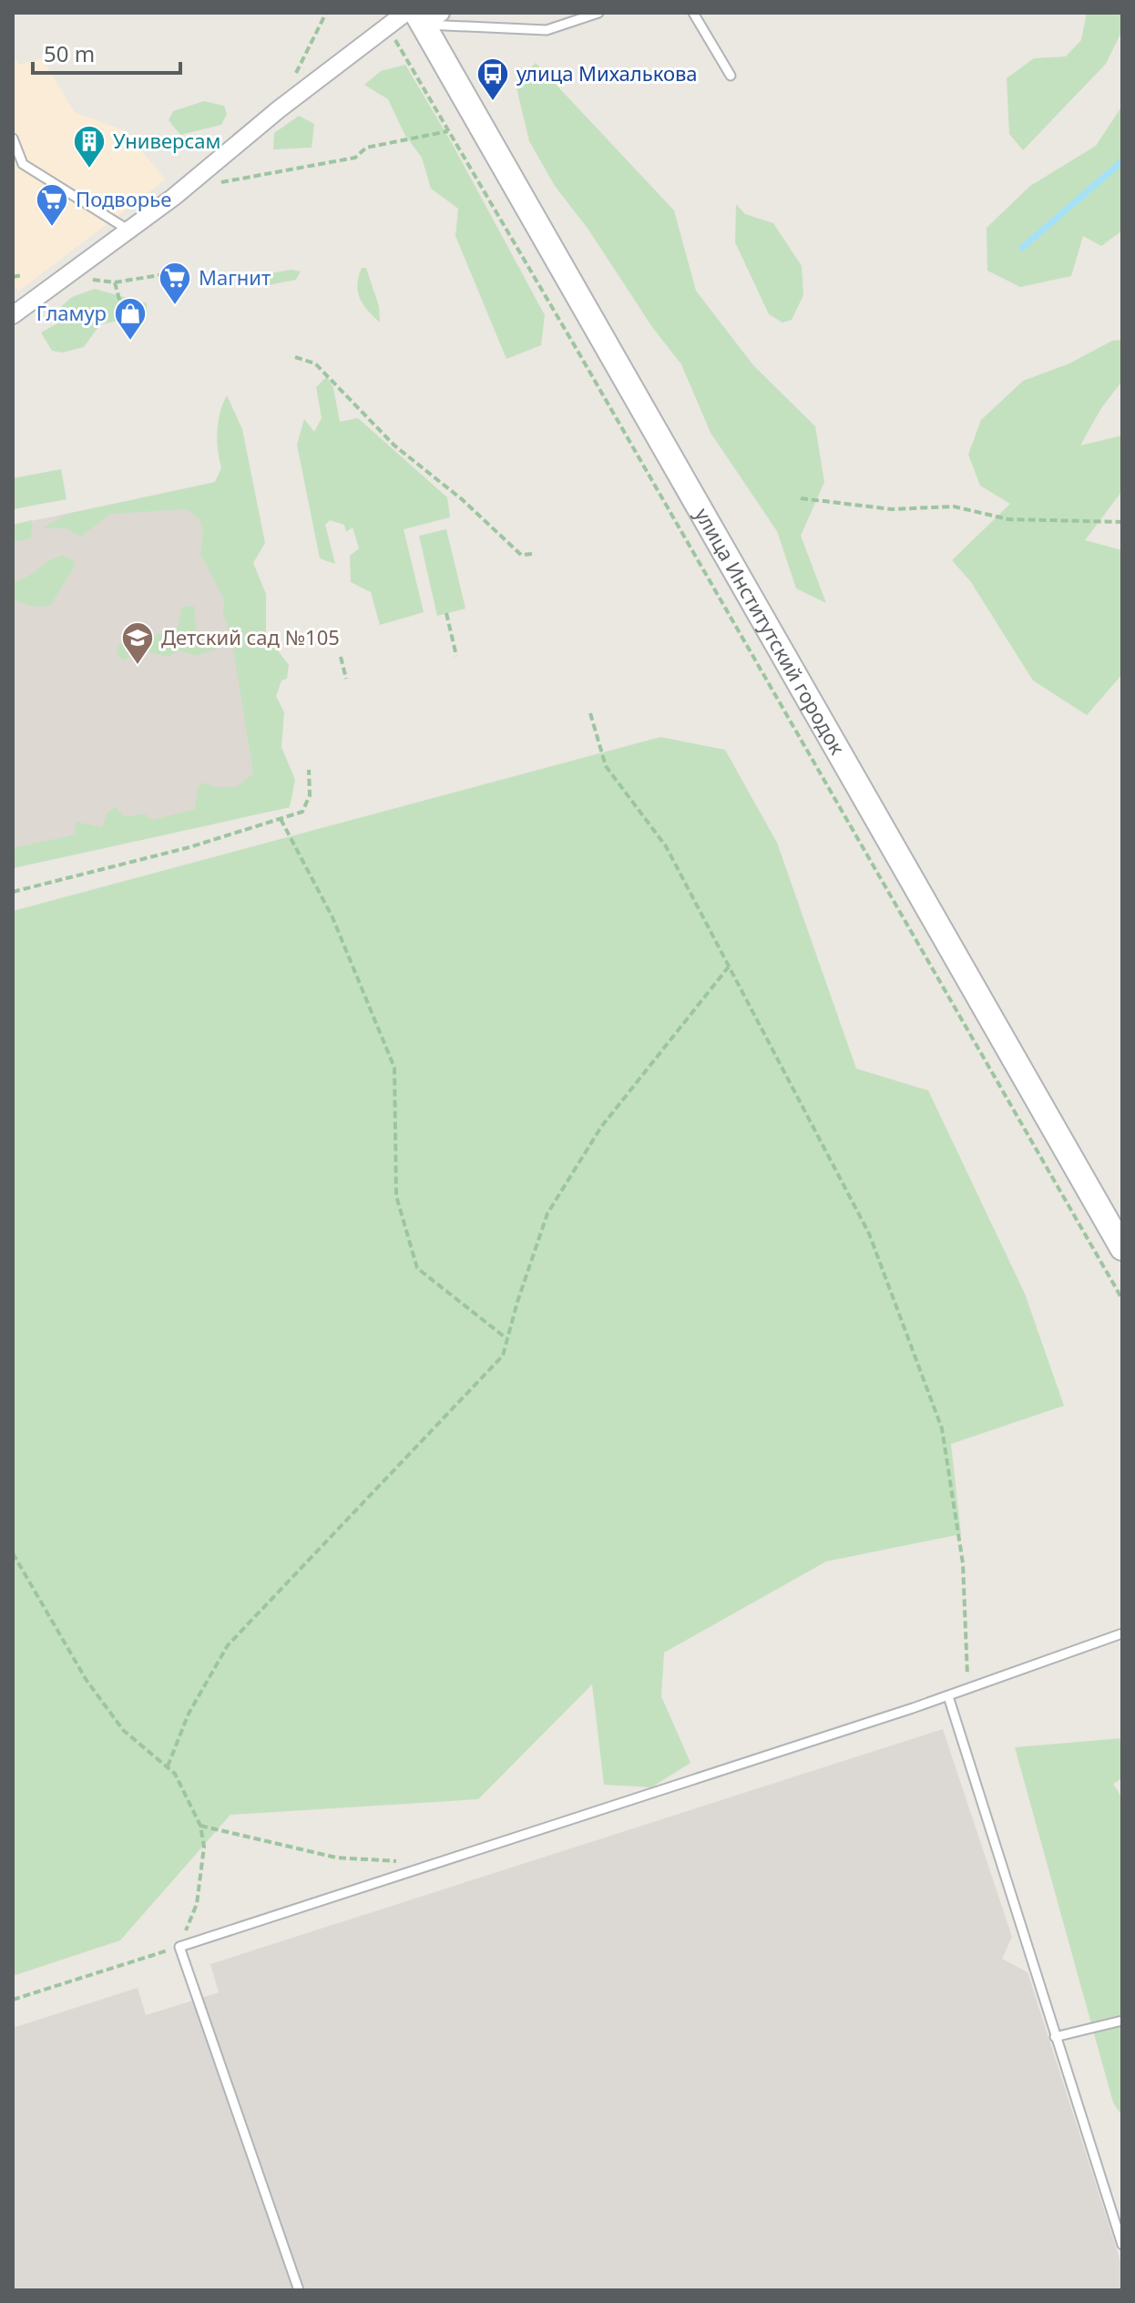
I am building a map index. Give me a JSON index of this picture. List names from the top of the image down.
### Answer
{
  "streets": {
    "street": ["улица Институтский городок"]
  },
  "places": {
    "bus stop": ["улица Михалькова"],
    "building": ["Универсам"],
    "supermarket": ["Подворье", "Магнит"],
    "shop": ["Гламур"],
    "school or university": ["Детский сад №105"]
  },
  "scale_bar": "50 m"
}
